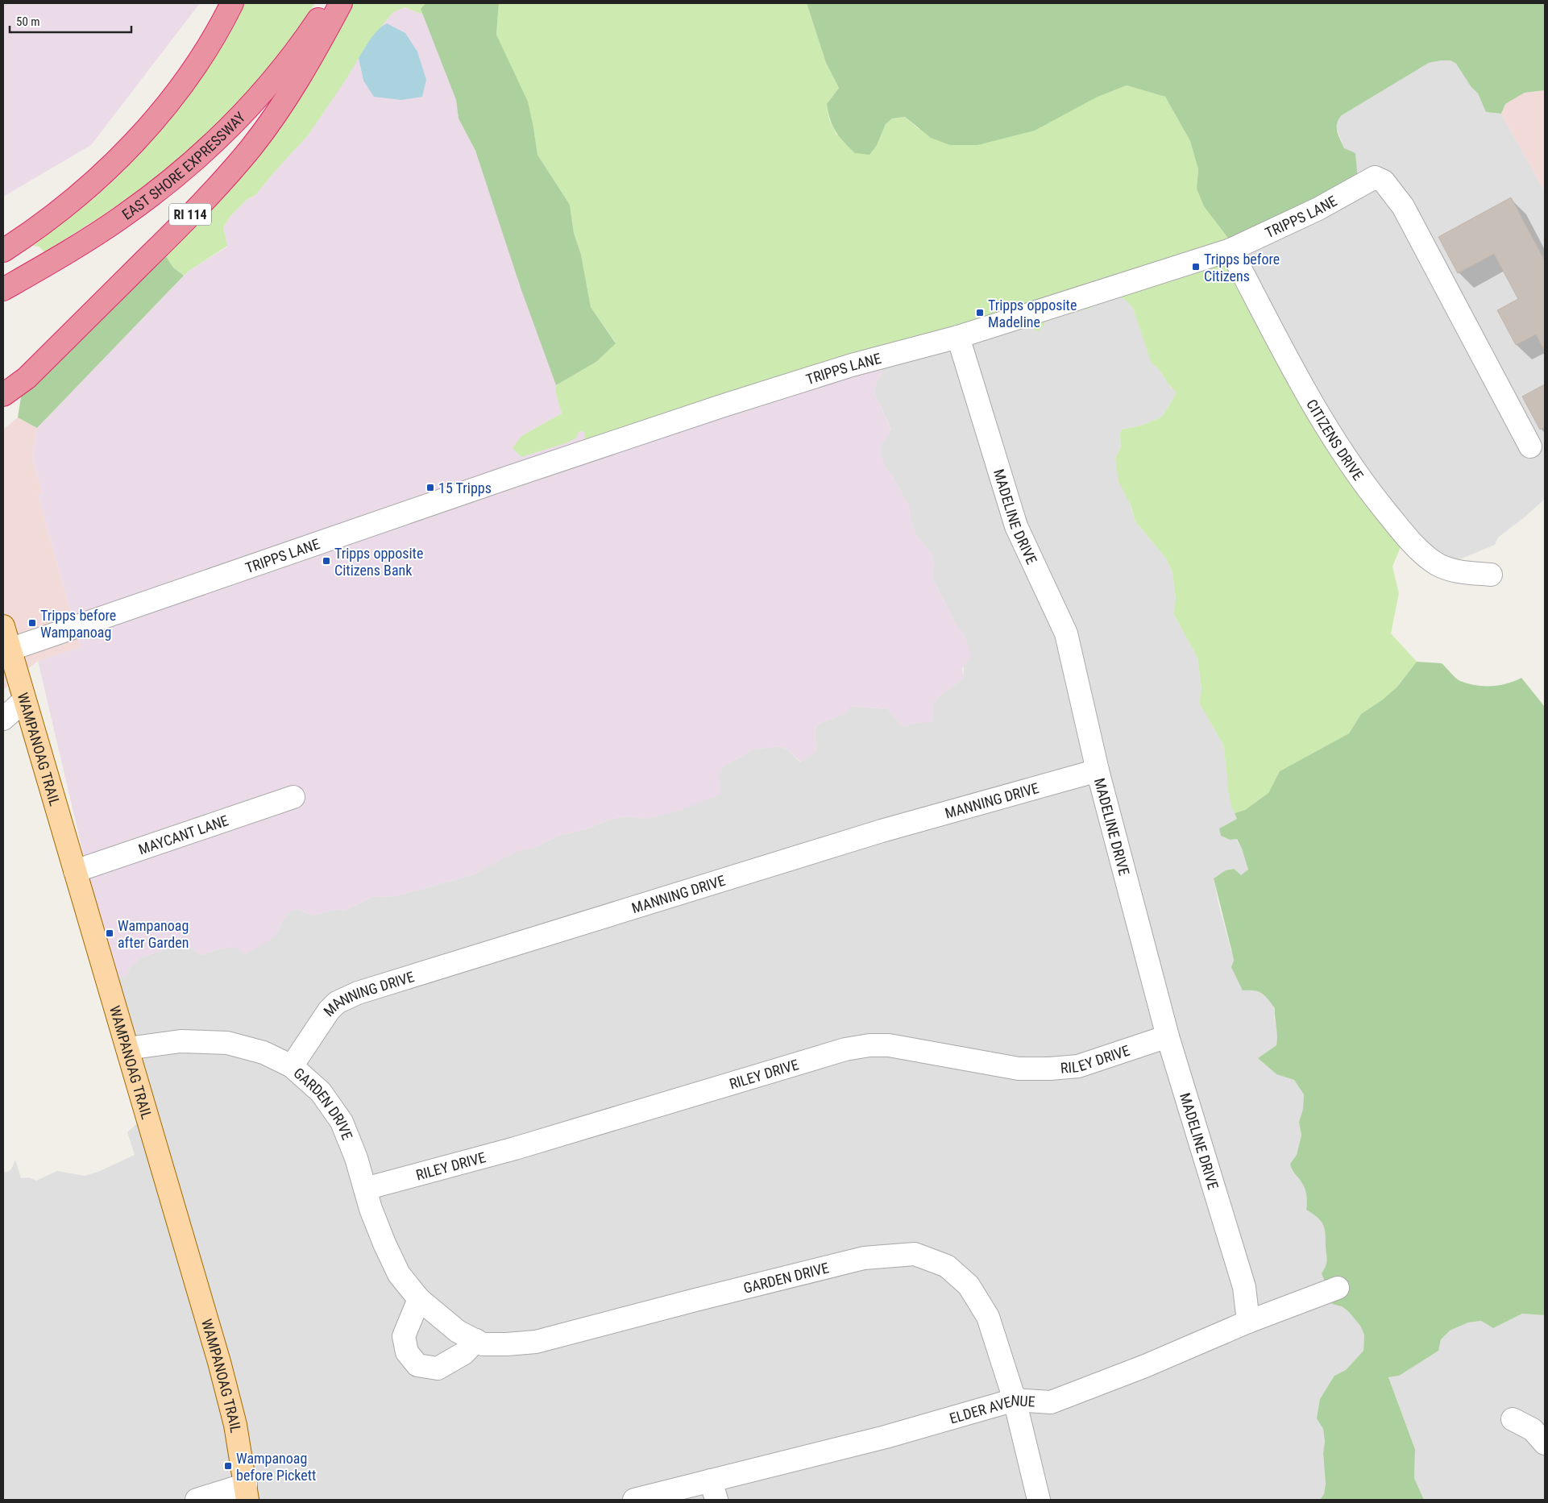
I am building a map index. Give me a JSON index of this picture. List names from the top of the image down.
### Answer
{
  "streets": {
    "highway": ["EAST SHORE EXPRESSWAY", "RI 114"],
    "main road": ["WAMPANOAG TRAIL"],
    "street": [
      "TRIPPS LANE",
      "CITIZENS DRIVE",
      "MADELINE DRIVE",
      "MANNING DRIVE",
      "MAYCANT LANE",
      "RILEY DRIVE",
      "GARDEN DRIVE",
      "ELDER AVENUE"
    ]
  },
  "crossings": [
    ["TRIPPS LANE", "CITIZENS DRIVE"],
    ["TRIPPS LANE", "MADELINE DRIVE"],
    ["TRIPPS LANE", "WAMPANOAG TRAIL"],
    ["MADELINE DRIVE", "MANNING DRIVE"],
    ["MADELINE DRIVE", "RILEY DRIVE"],
    ["MADELINE DRIVE", "ELDER AVENUE"],
    ["WAMPANOAG TRAIL", "MAYCANT LANE"],
    ["WAMPANOAG TRAIL", "GARDEN DRIVE"],
    ["MANNING DRIVE", "GARDEN DRIVE"],
    ["RILEY DRIVE", "GARDEN DRIVE"],
    ["GARDEN DRIVE", "ELDER AVENUE"]
  ],
  "places": {
    "transit": [
      "Tripps before Citizens",
      "Tripps opposite Madeline",
      "15 Tripps",
      "Tripps opposite Citizens Bank",
      "Tripps before Wampanoag",
      "Wampanoag after Garden",
      "Wampanoag before Pickett"
    ]
  },
  "scale_bar": "50 m"
}
